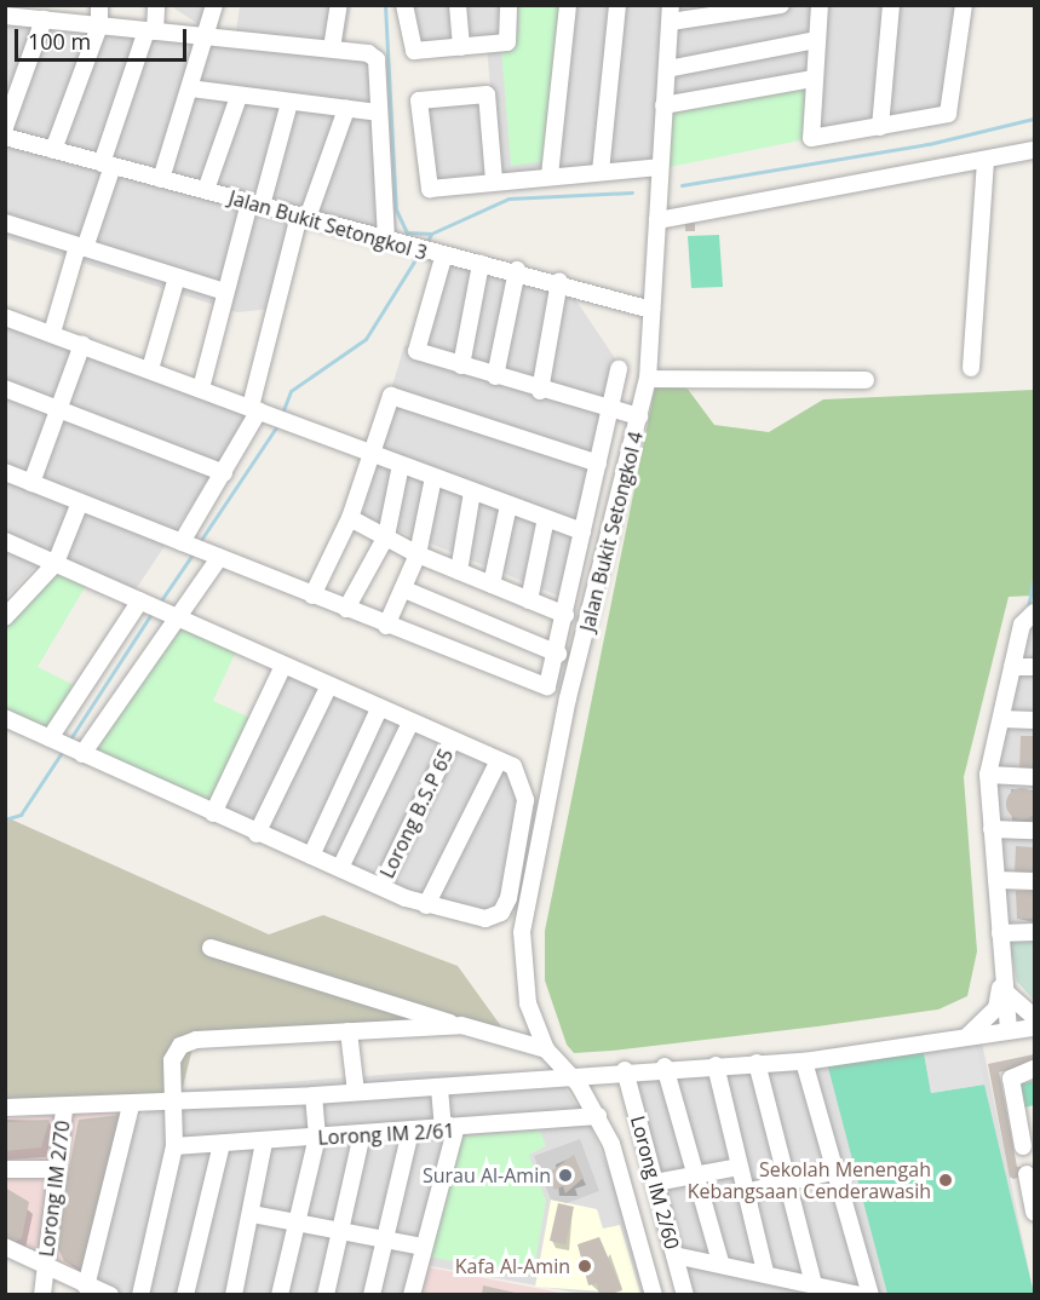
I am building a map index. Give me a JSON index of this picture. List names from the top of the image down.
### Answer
{
  "streets": {
    "street": [
      "Jalan Bukit Setongkol 3",
      "Jalan Bukit Setongkol 4",
      "Lorong B.S.P 65",
      "Lorong IM 2/61",
      "Lorong IM 2/60",
      "Lorong IM 2/70"
    ]
  },
  "crossings": [
    ["Jalan Bukit Setongkol 3", "Jalan Bukit Setongkol 4"]
  ],
  "places": ["Surau Al-Amin", "Sekolah Menengah Kebangsaan Cenderawasih", "Kafa Al-Amin"],
  "scale_bar": "100 m"
}
